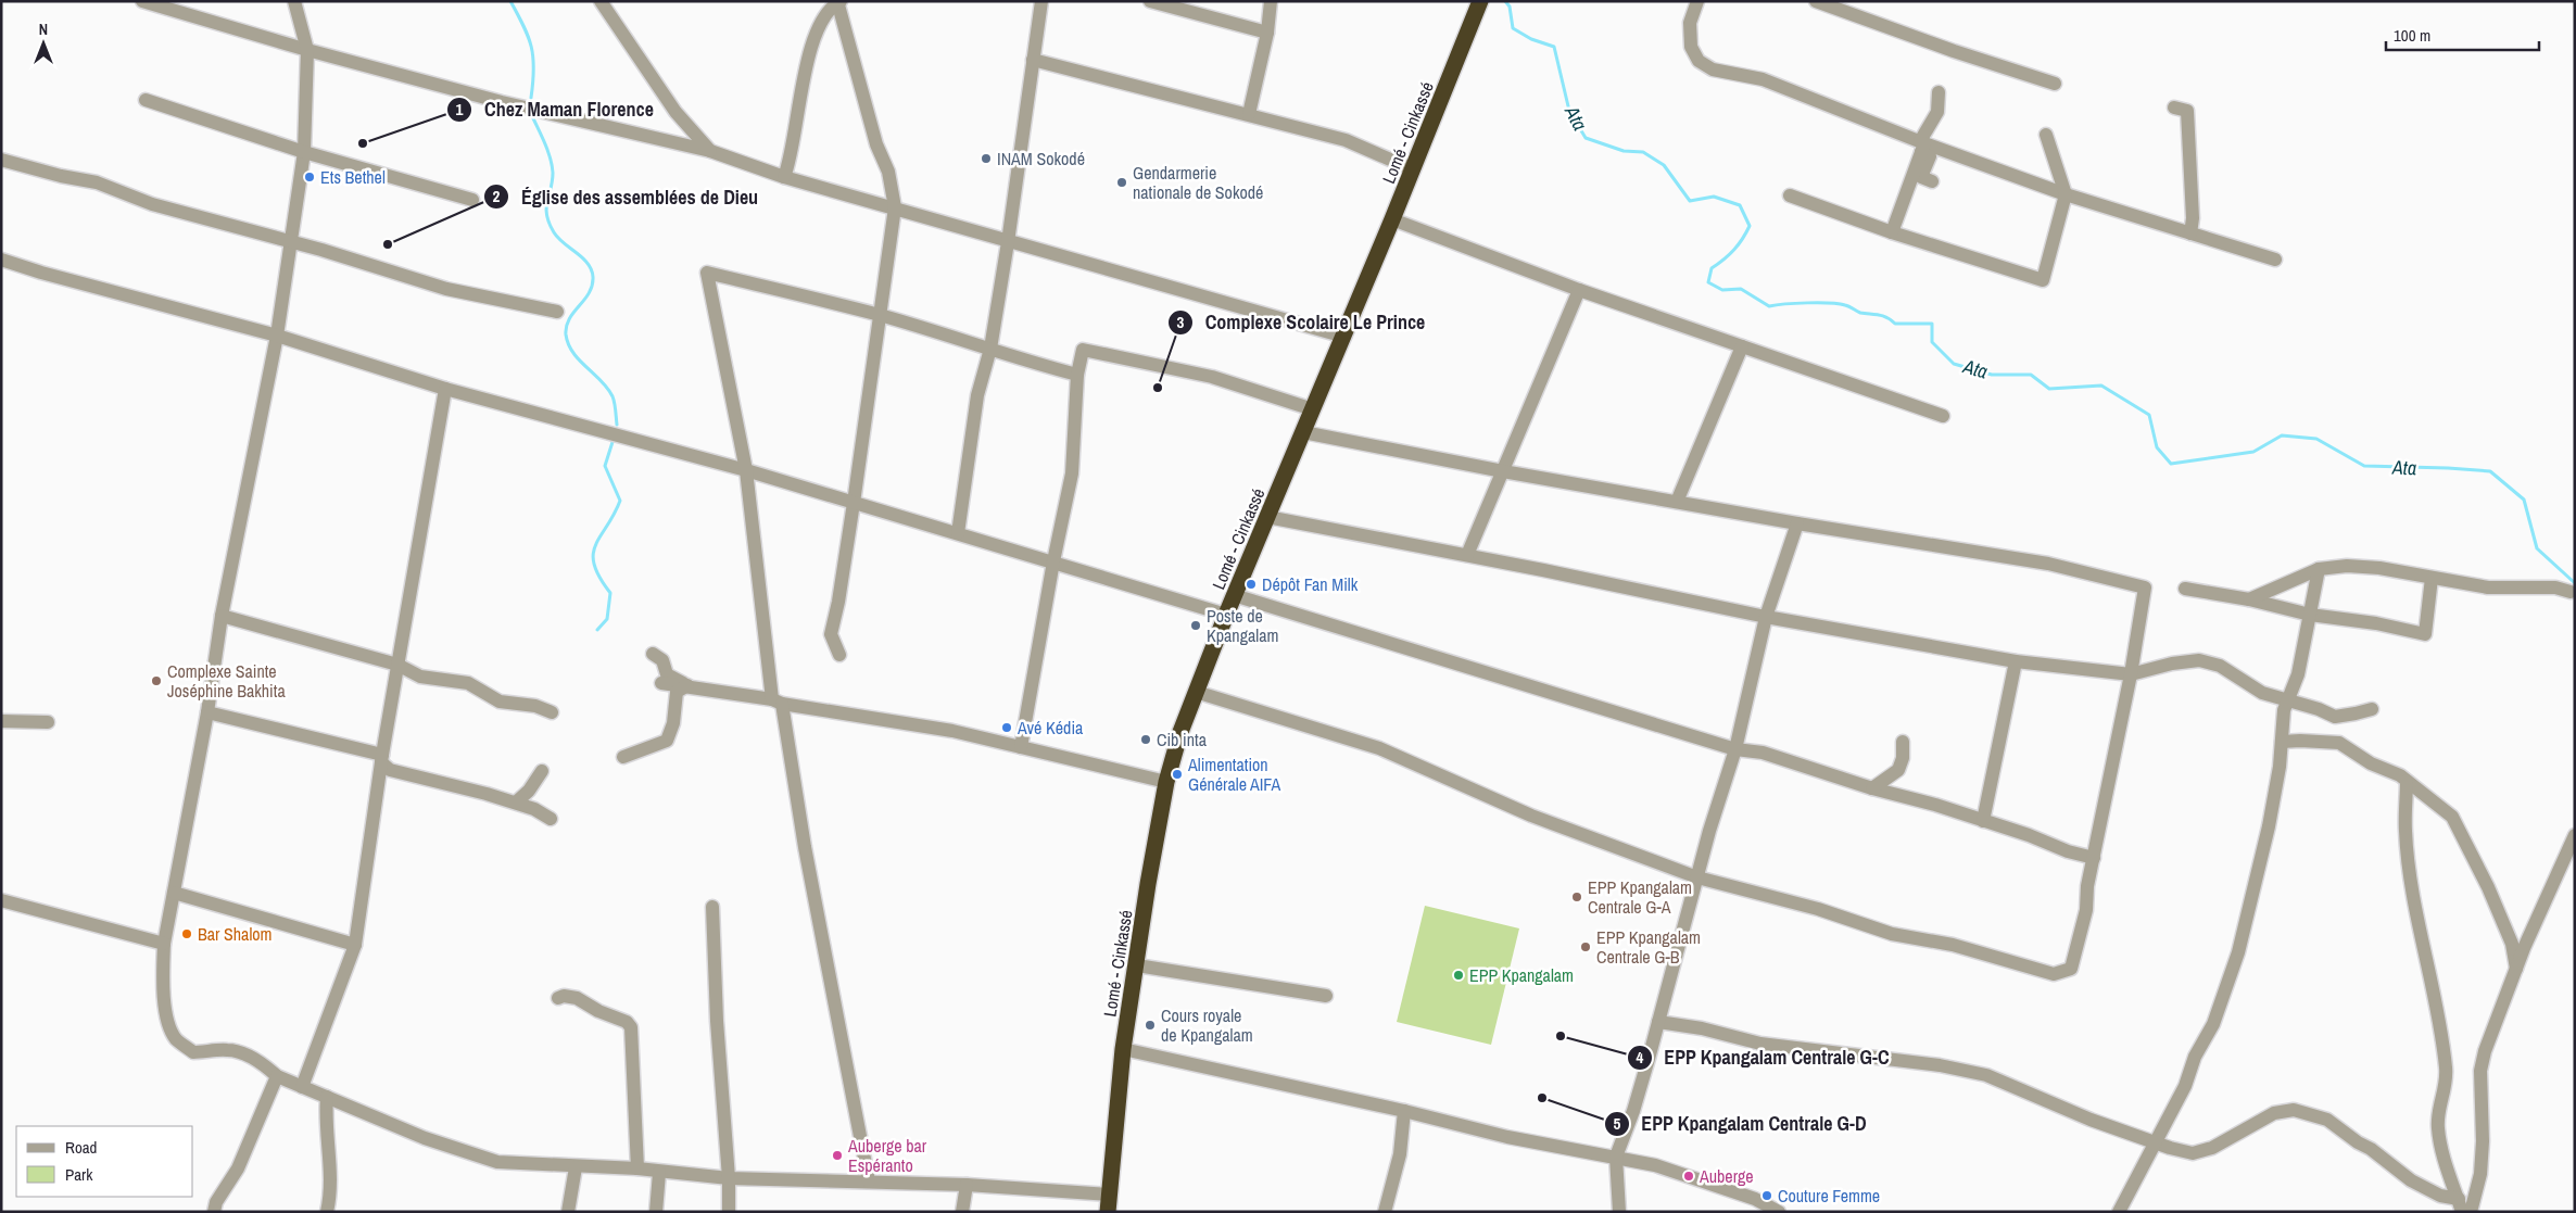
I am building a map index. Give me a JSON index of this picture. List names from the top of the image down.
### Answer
{
  "streets": {
    "highway": ["Lomé - Cinkassé"]
  },
  "water": ["Ata"],
  "places": [
    "Chez Maman Florence",
    "INAM Sokodé",
    "Ets Bethel",
    "Gendarmerie nationale de Sokodé",
    "Église des assemblées de Dieu",
    "Complexe Scolaire Le Prince",
    "Dépôt Fan Milk",
    "Poste de Kpangalam",
    "Complexe Sainte Joséphine Bakhita",
    "Avé Kédia",
    "Cib inta",
    "Alimentation Générale AIFA",
    "EPP Kpangalam Centrale G-A",
    "Bar Shalom",
    "EPP Kpangalam Centrale G-B",
    "EPP Kpangalam",
    "Cours royale de Kpangalam",
    "EPP Kpangalam Centrale G-C",
    "EPP Kpangalam Centrale G-D",
    "Auberge bar Espéranto",
    "Auberge",
    "Couture Femme"
  ],
  "legend": ["Road", "Park"],
  "scale_bar": "100 m",
  "north": "top"
}
